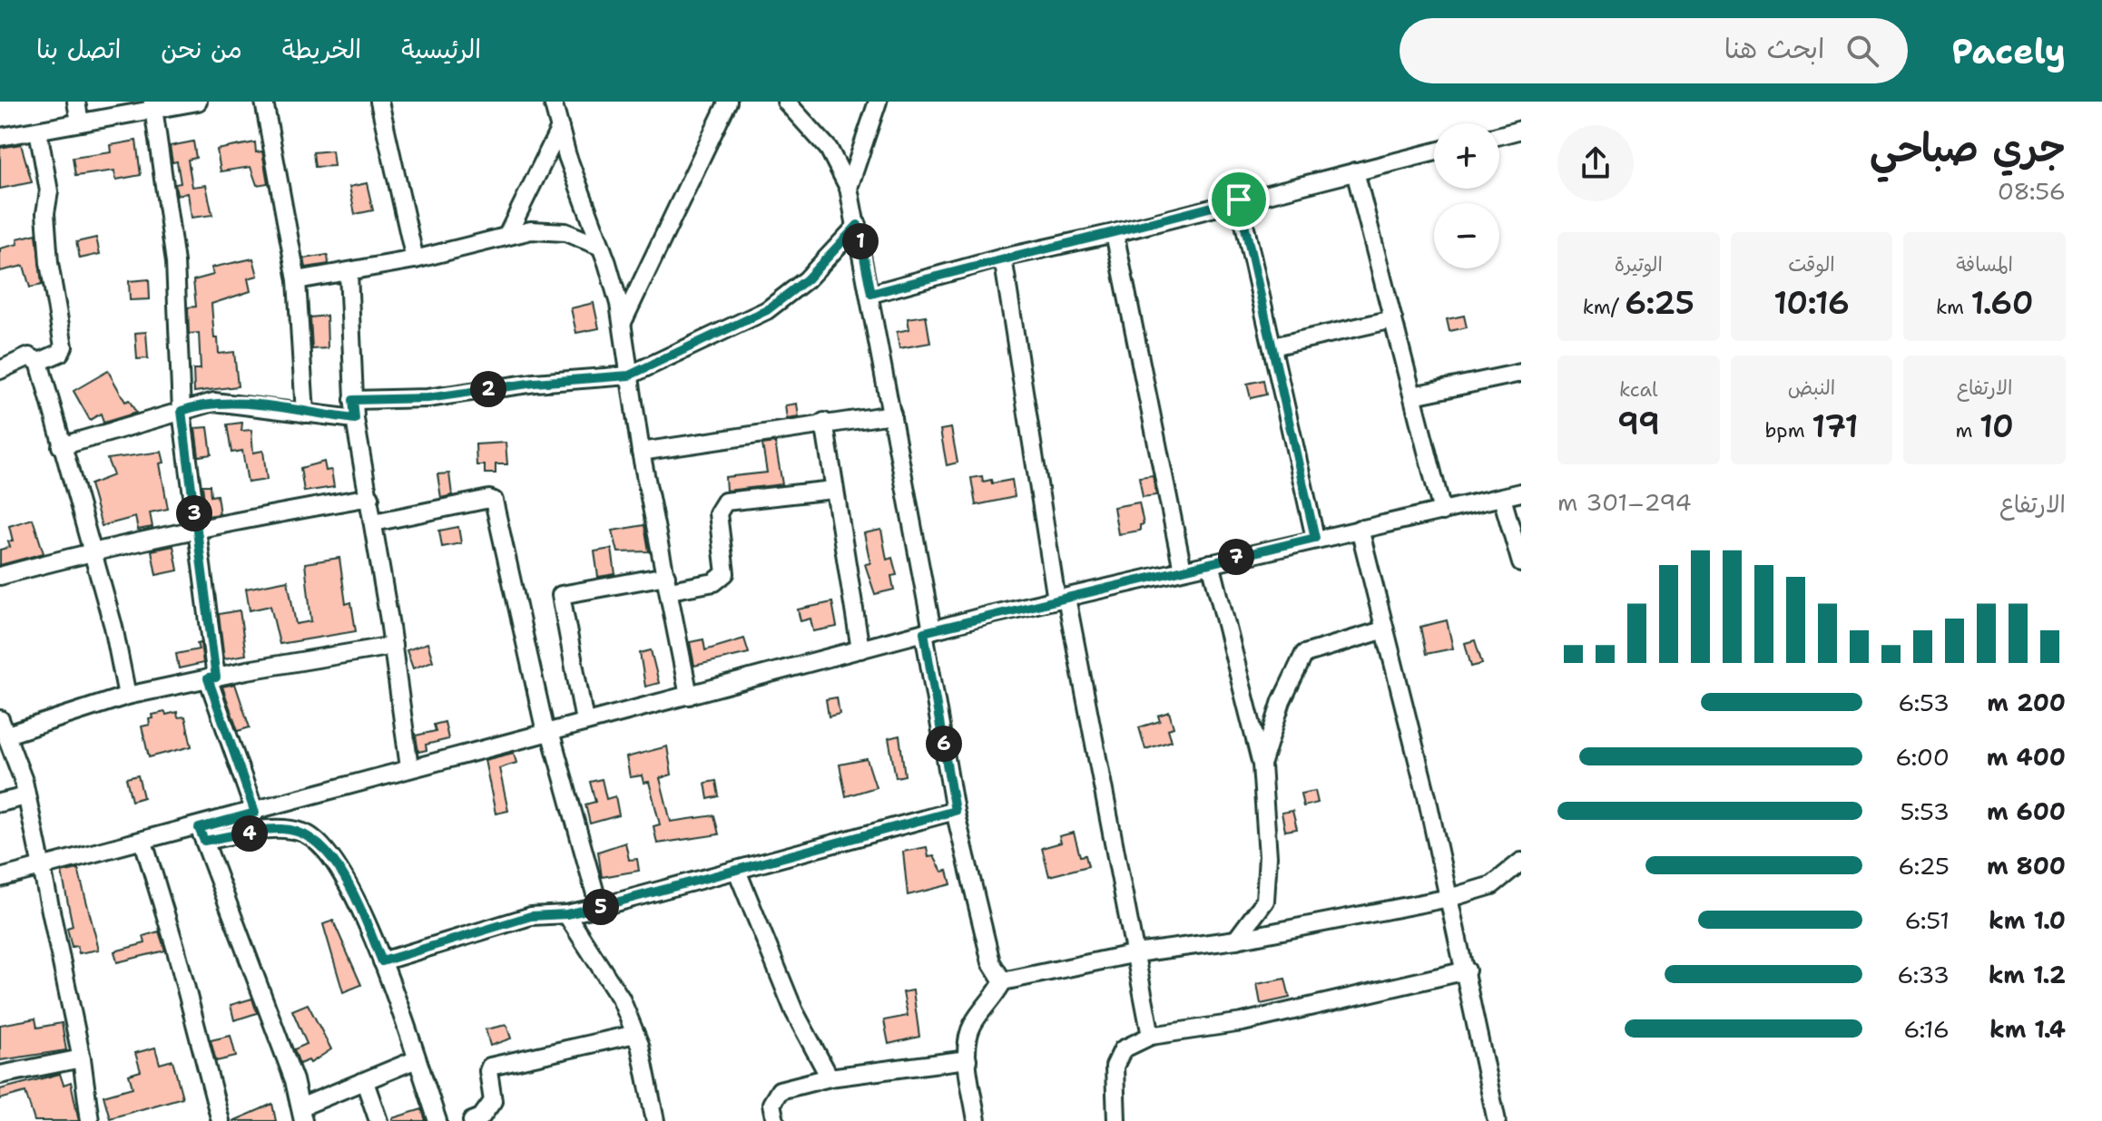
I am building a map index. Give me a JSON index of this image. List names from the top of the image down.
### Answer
{
  "page": {
    "header": "Pacely",
    "search": "ابحث هنا",
    "nav": [
      "الرئيسية",
      "الخريطة",
      "من نحن",
      "اتصل بنا"
    ],
    "heading": ["جري صباحي", "08:56"],
    "map_buttons": ["+", "−"],
    "pins": [
      "1",
      "2",
      "3",
      "7",
      "6",
      "4",
      "5"
    ],
    "stats": [
      ["المسافة", "1.60 km"],
      ["الوقت", "10:16"],
      ["الوتيرة", "6:25 /km"],
      ["الارتفاع", "10 m"],
      ["النبض", "171 bpm"],
      ["kcal", "99"]
    ],
    "chart": ["الارتفاع", "294–301 m"],
    "list": [
      {
        "name": "200 m",
        "note": "6:53"
      },
      {
        "name": "400 m",
        "note": "6:00"
      },
      {
        "name": "600 m",
        "note": "5:53"
      },
      {
        "name": "800 m",
        "note": "6:25"
      },
      {
        "name": "1.0 km",
        "note": "6:51"
      },
      {
        "name": "1.2 km",
        "note": "6:33"
      },
      {
        "name": "1.4 km",
        "note": "6:16"
      }
    ]
  }
}
